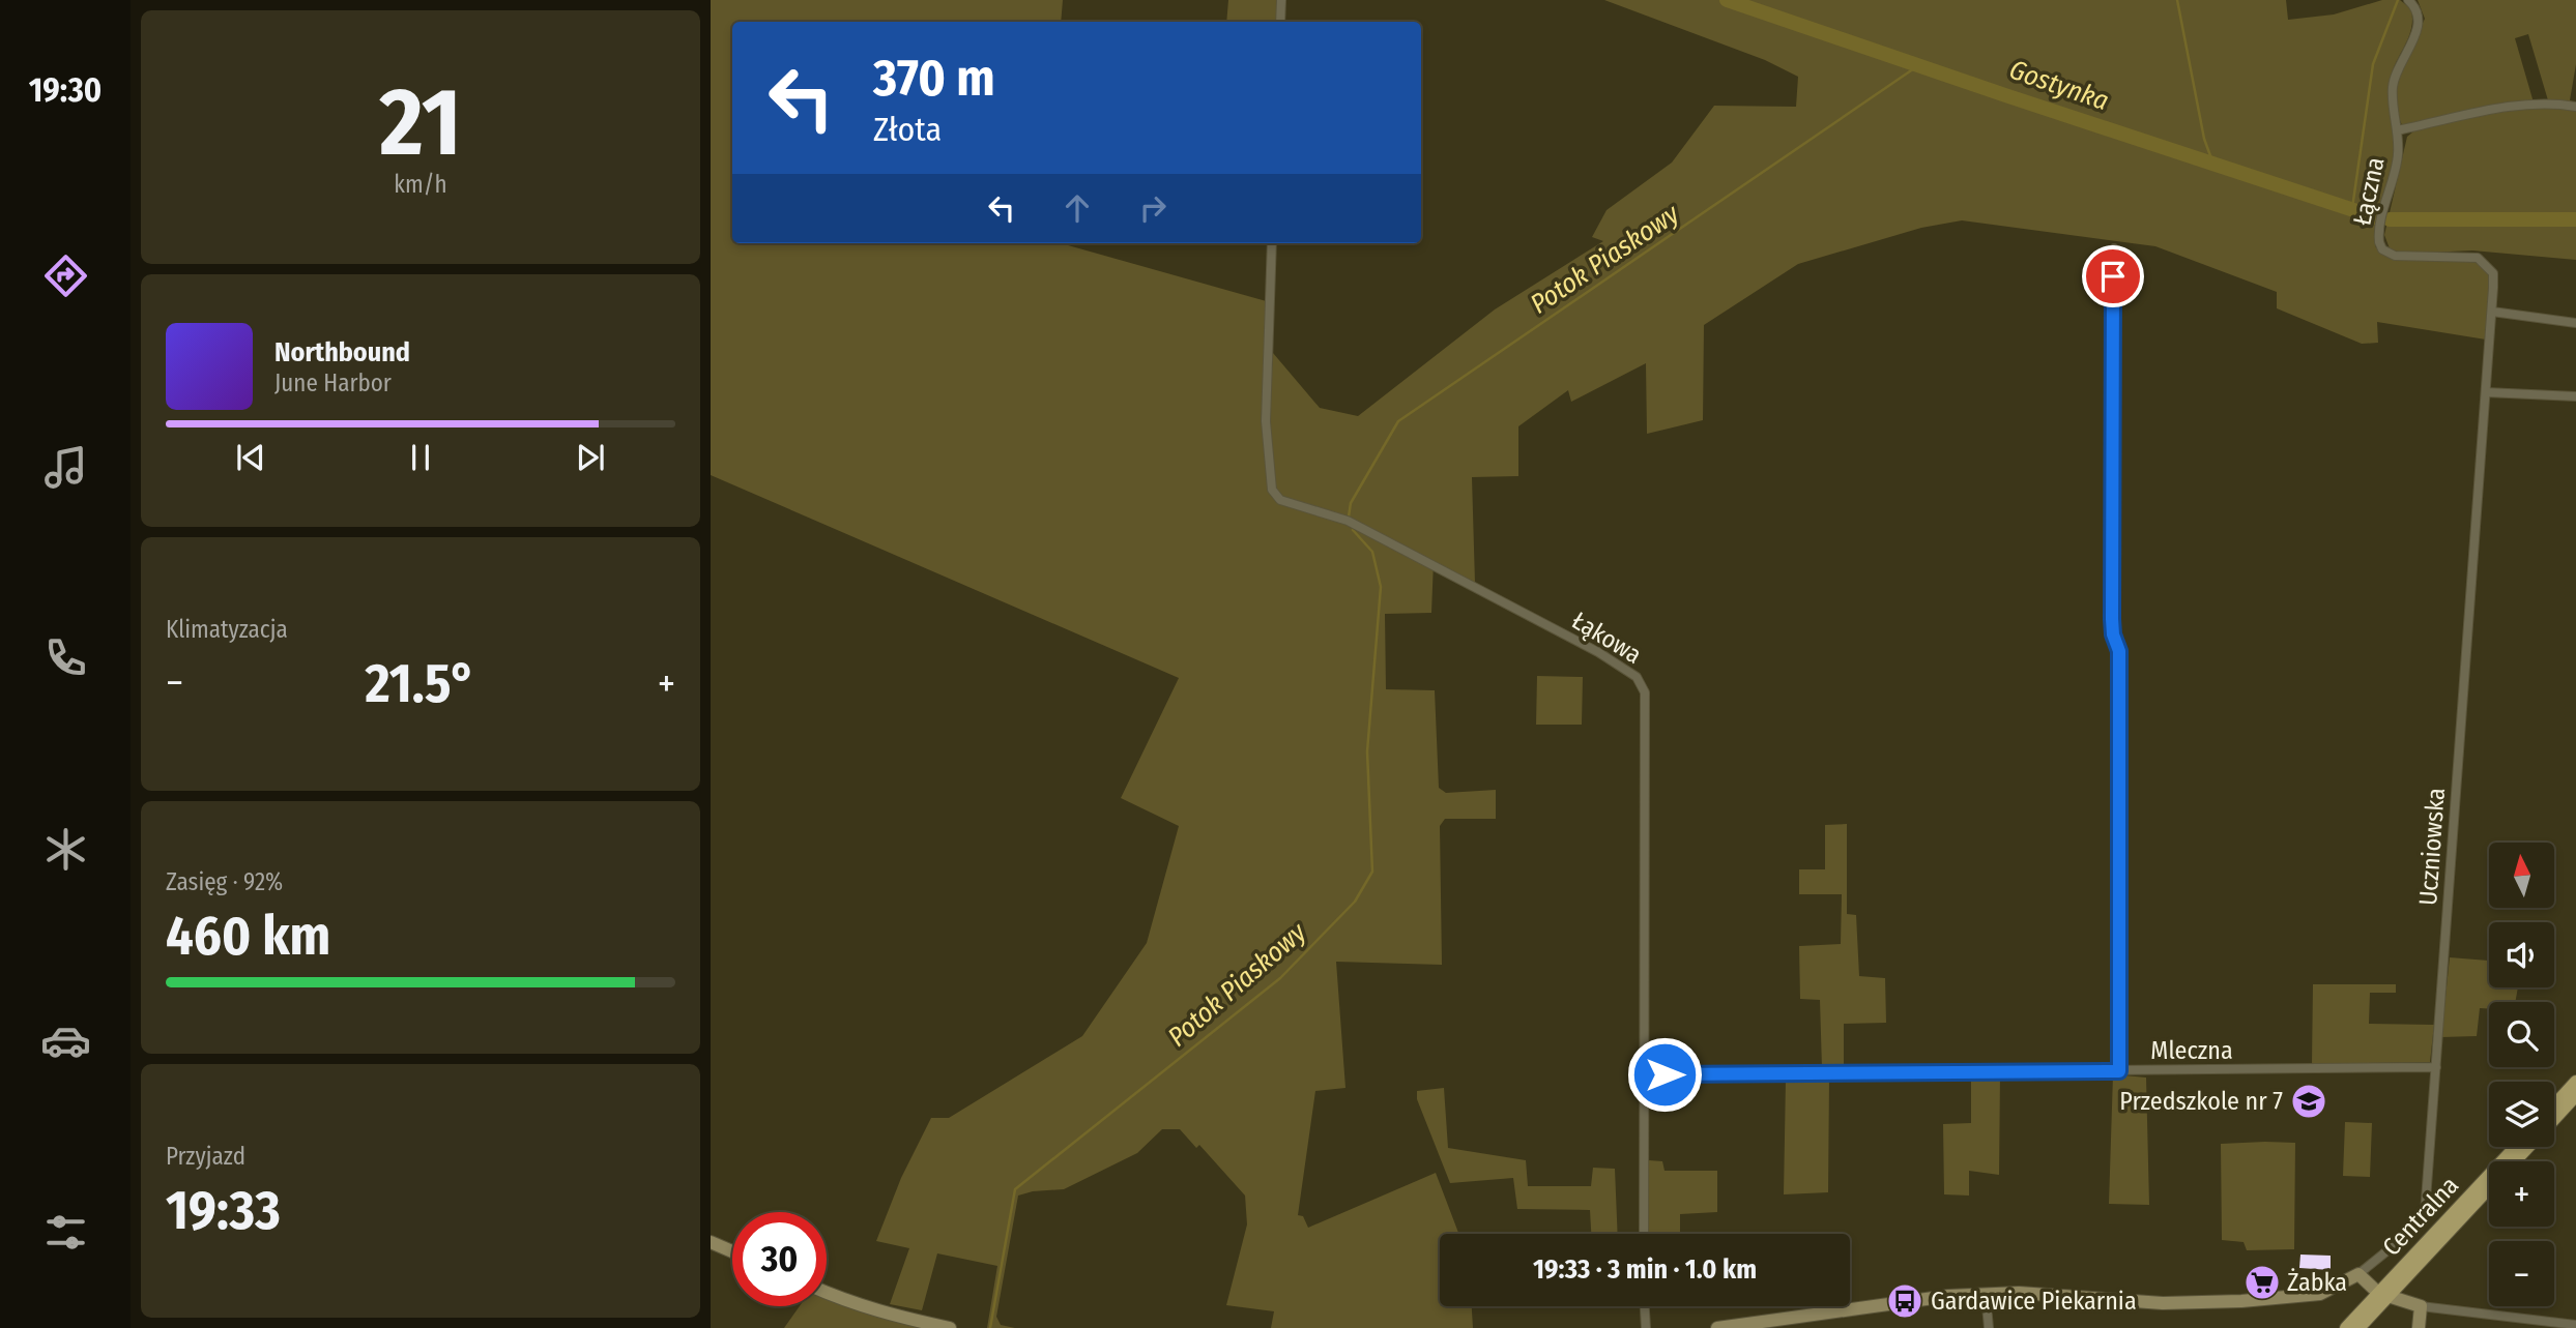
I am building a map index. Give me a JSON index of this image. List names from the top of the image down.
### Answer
{
  "streets": {
    "main road": ["Centralna"],
    "street": [
      "Łączna",
      "Łąkowa",
      "Uczniowska",
      "Mleczna"
    ]
  },
  "crossings": [
    ["Łączna", "Uczniowska"],
    ["Łąkowa", "Mleczna"],
    ["Uczniowska", "Mleczna"]
  ],
  "water": ["Gostynka", "Potok Piaskowy"],
  "places": {
    "school or university": ["Przedszkole nr 7"],
    "supermarket": ["Żabka"],
    "bus stop": ["Gardawice Piekarnia"]
  },
  "north": "top",
  "page": {
    "tabs": "19:30",
    "tile": [
      ["21", "km/h"],
      "Klimatyzacja",
      ["Zasięg · 92%", "460 km"],
      ["Przyjazd", "19:33"]
    ],
    "turn": ["370 m", "Złota"],
    "song": ["Northbound", "June Harbor"],
    "heat": ["−", "21.5°", "+"],
    "map_buttons": ["+", "−"],
    "limit": "30",
    "trip": "19:33 · 3 min · 1.0 km"
  }
}
